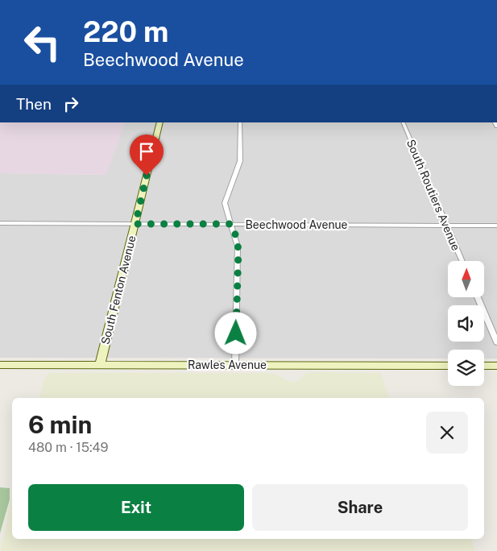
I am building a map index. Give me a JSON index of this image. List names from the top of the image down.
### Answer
{
  "streets": {
    "street": [
      "South Routiers Avenue",
      "Beechwood Avenue",
      "South Fenton Avenue",
      "Rawles Avenue"
    ]
  },
  "crossings": [
    ["South Routiers Avenue", "Beechwood Avenue"],
    ["Beechwood Avenue", "South Fenton Avenue"],
    ["South Fenton Avenue", "Rawles Avenue"]
  ],
  "north": "top",
  "page": {
    "turn": ["220 m", "Beechwood Avenue"],
    "then": "Then",
    "heading": ["6 min", "480 m · 15:49"],
    "buttons": ["Exit", "Share"]
  }
}
